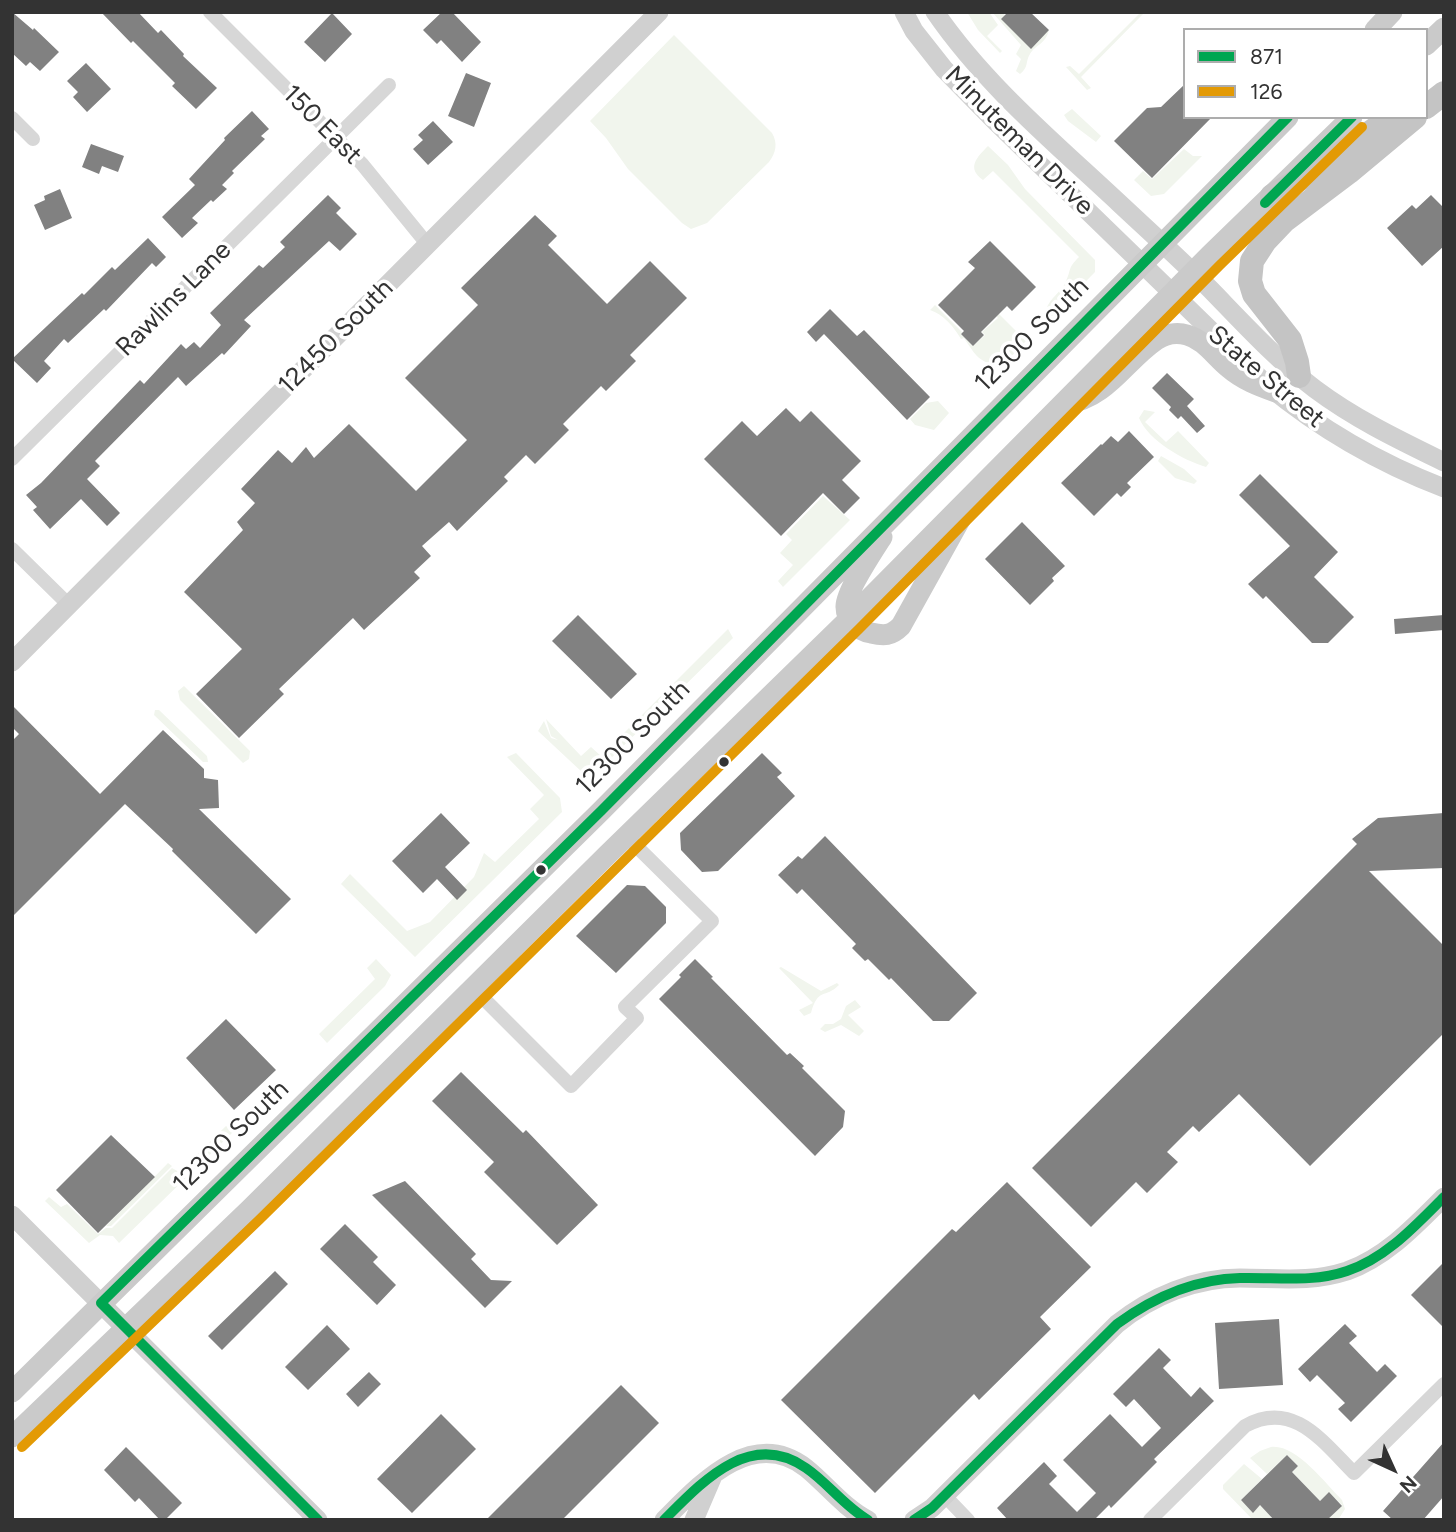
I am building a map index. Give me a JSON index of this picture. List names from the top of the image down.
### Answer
{
  "streets": {
    "main road": ["12300 South"],
    "street": [
      "150 East",
      "Minuteman Drive",
      "Rawlins Lane",
      "12450 South",
      "State Street"
    ]
  },
  "crossings": [
    ["150 East", "Rawlins Lane"],
    ["150 East", "12450 South"],
    ["Minuteman Drive", "12300 South"],
    ["Minuteman Drive", "State Street"],
    ["12300 South", "State Street"]
  ],
  "lines": ["transit line 871", "transit line 126"],
  "legend": ["871", "126"],
  "north": "bottom right"
}
